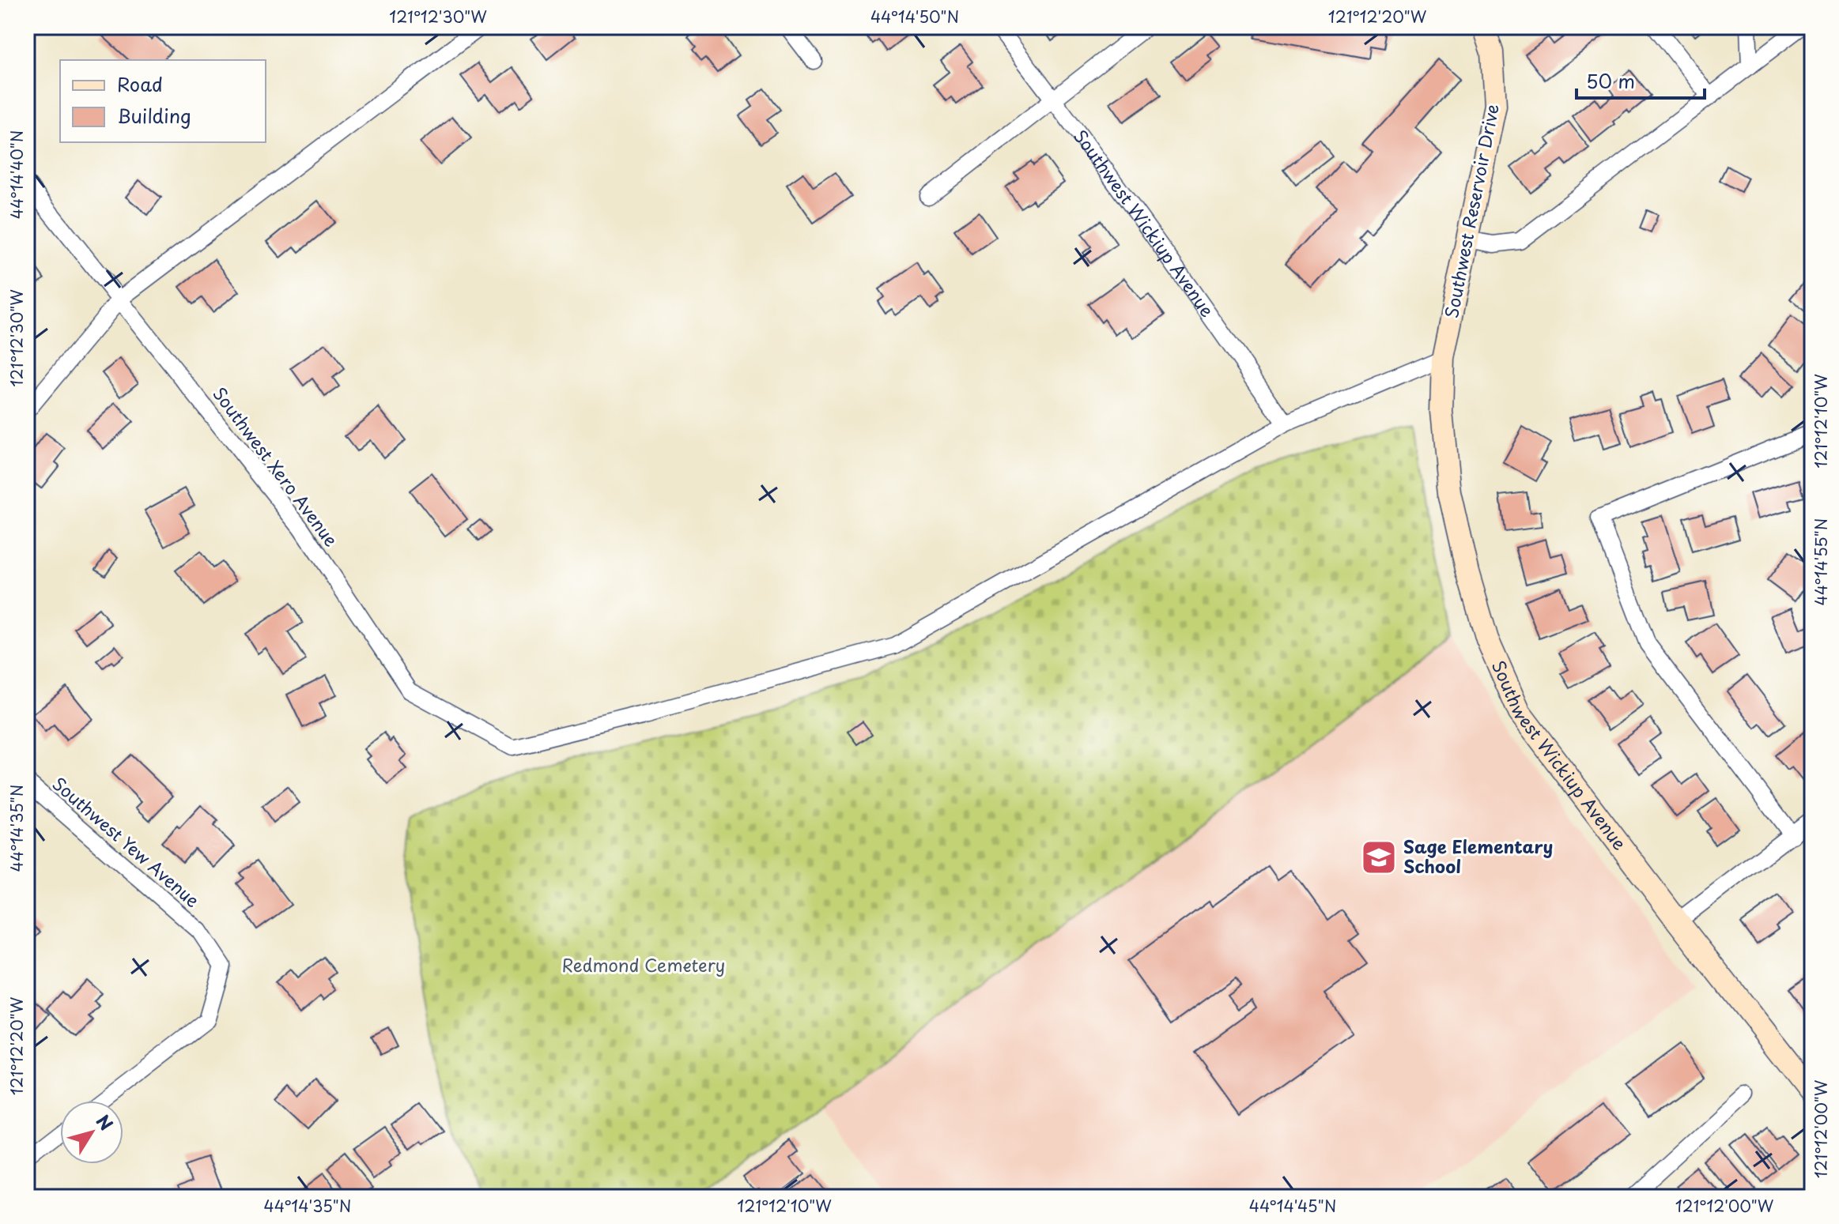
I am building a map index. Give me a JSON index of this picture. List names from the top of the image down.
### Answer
{
  "streets": {
    "street": [
      "Southwest Reservoir Drive",
      "Southwest Wickiup Avenue",
      "Southwest Xero Avenue",
      "Southwest Yew Avenue"
    ]
  },
  "crossings": [
    ["Southwest Reservoir Drive", "Southwest Wickiup Avenue"],
    ["Southwest Wickiup Avenue", "Southwest Xero Avenue"]
  ],
  "parks": ["Redmond Cemetery"],
  "places": {
    "school or university": ["Sage Elementary School"]
  },
  "legend": ["Road", "Building"],
  "scale_bar": "50 m",
  "north": "top right",
  "coordinates": [
    "121°12'30\"W",
    "44°14'50\"N",
    "121°12'20\"W",
    "44°14'40\"N",
    "121°12'10\"W",
    "44°14'55\"N",
    "44°14'35\"N",
    "121°12'00\"W",
    "44°14'45\"N"
  ]
}
